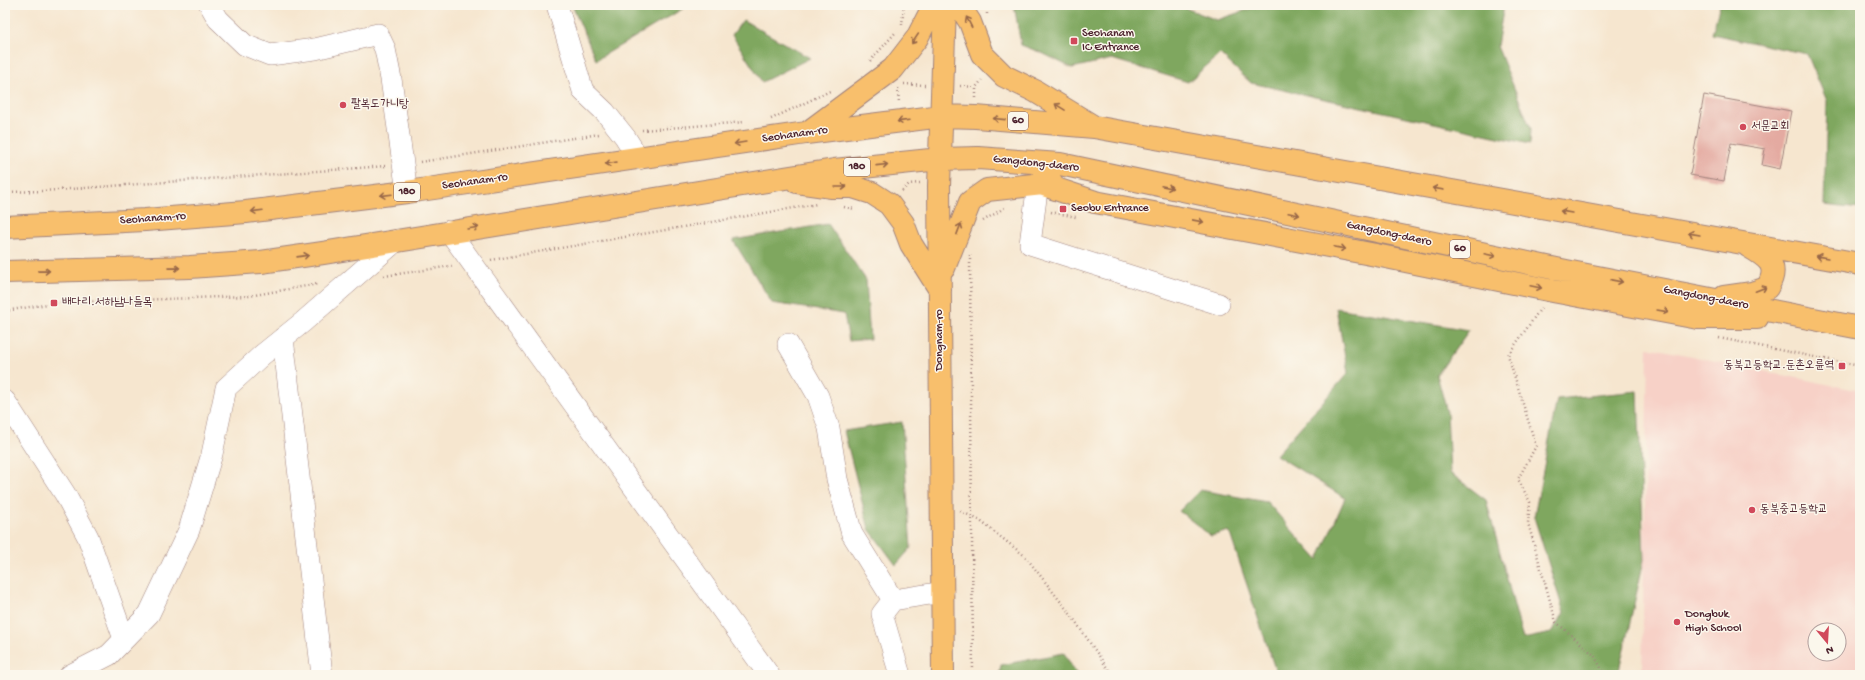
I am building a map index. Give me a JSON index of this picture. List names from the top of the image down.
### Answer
{
  "streets": {
    "main road": [
      "60",
      "Seohanam-ro",
      "Gangdong-daero",
      "180",
      "Dongnam-ro"
    ]
  },
  "crossings": [
    ["60", "Seohanam-ro"],
    ["60", "Dongnam-ro"],
    ["Seohanam-ro", "Dongnam-ro"],
    ["Gangdong-daero", "180"],
    ["Gangdong-daero", "Dongnam-ro"],
    ["180", "Dongnam-ro"]
  ],
  "places": {
    "transit": [
      "Seohanam IC Entrance",
      "Seobu Entrance",
      "배다리.서하남나들목",
      "동북고등학교.둔촌오륜역"
    ],
    "other": [
      "팔복도가니탕",
      "서문교회",
      "동북중고등학교",
      "Dongbuk High School"
    ]
  },
  "north": "bottom"
}
